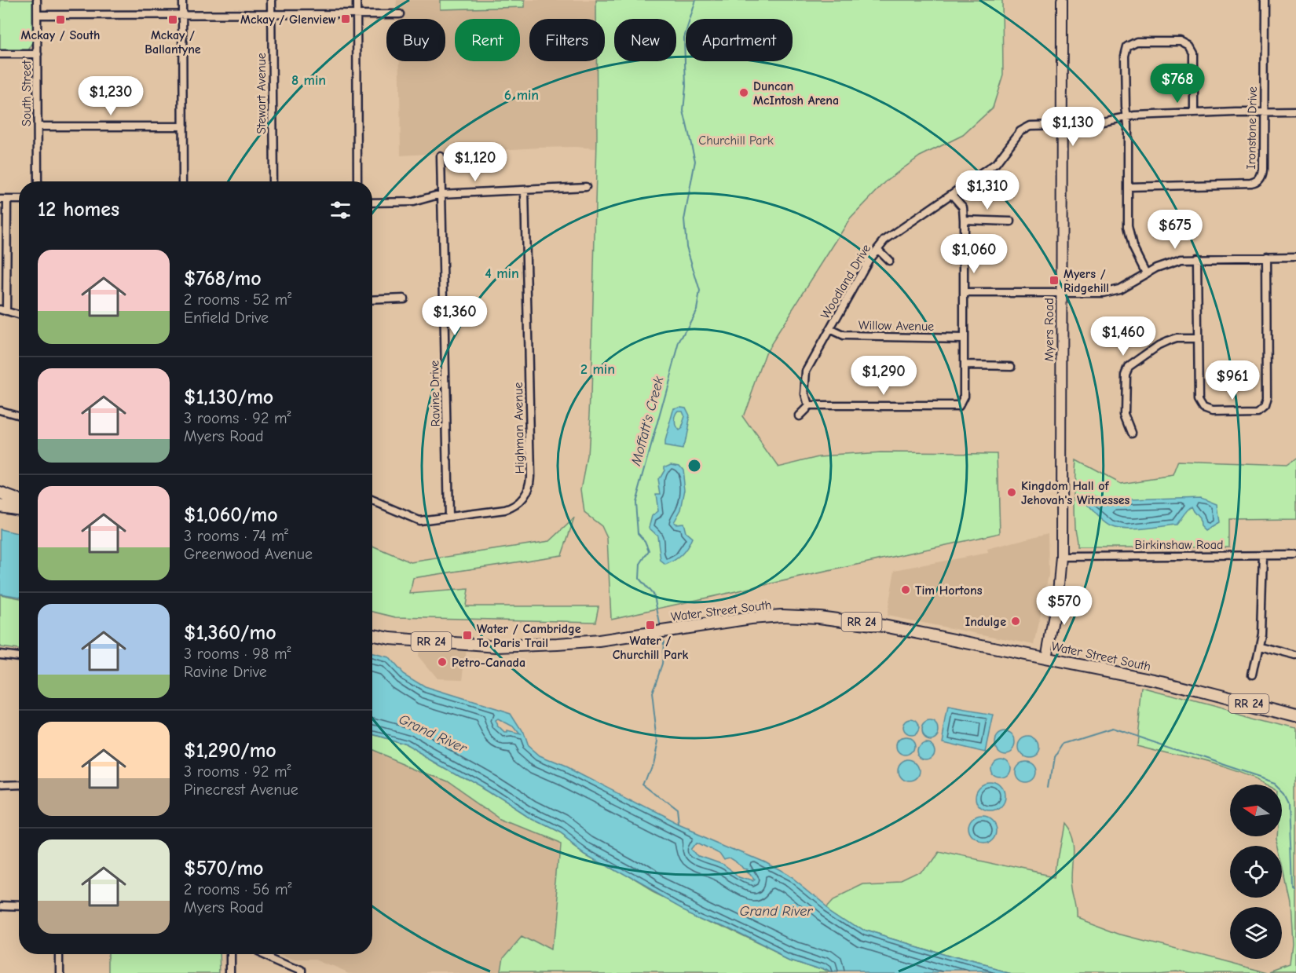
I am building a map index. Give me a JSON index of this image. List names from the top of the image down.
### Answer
{
  "streets": {
    "main road": ["Myers Road", "Water Street South", "RR 24"],
    "street": [
      "South Street",
      "Stewart Avenue",
      "Ironstone Drive",
      "Woodland Drive",
      "Willow Avenue",
      "Ravine Drive",
      "Highman Avenue",
      "Birkinshaw Road"
    ]
  },
  "crossings": [
    ["Ironstone Drive", "Woodland Drive"],
    ["Woodland Drive", "Willow Avenue"],
    ["Woodland Drive", "Myers Road"],
    ["Myers Road", "Birkinshaw Road"],
    ["Myers Road", "Water Street South"],
    ["Ravine Drive", "Highman Avenue"]
  ],
  "water": ["Moffatt's Creek", "Grand River"],
  "parks": ["Churchill Park"],
  "places": {
    "transit": [
      "Mckay / Glenview",
      "Mckay / South",
      "Mckay / Ballantyne",
      "Myers / Ridgehill",
      "Water / Churchill Park",
      "Water / Cambridge To Paris Trail"
    ],
    "other": [
      "Duncan McIntosh Arena",
      "Kingdom Hall of Jehovah's Witnesses",
      "Tim Hortons",
      "Indulge",
      "Petro-Canada"
    ]
  },
  "north": "left",
  "page": {
    "chip": [
      "Buy",
      "Rent",
      "Filters",
      "New",
      "Apartment"
    ],
    "price": [
      "$768",
      "$1,230",
      "$1,130",
      "$1,120",
      "$1,310",
      "$675",
      "$1,060",
      "$1,360",
      "$1,460",
      "$1,290",
      "$961",
      "$570"
    ],
    "heading": "12 homes",
    "list": [
      {
        "name": "$768/mo",
        "note": "2 rooms · 52 m² · Enfield Drive"
      },
      {
        "name": "$1,130/mo",
        "note": "3 rooms · 92 m² · Myers Road"
      },
      {
        "name": "$1,060/mo",
        "note": "3 rooms · 74 m² · Greenwood Avenue"
      },
      {
        "name": "$1,360/mo",
        "note": "3 rooms · 98 m² · Ravine Drive"
      },
      {
        "name": "$1,290/mo",
        "note": "3 rooms · 92 m² · Pinecrest Avenue"
      },
      {
        "name": "$570/mo",
        "note": "2 rooms · 56 m² · Myers Road"
      }
    ]
  },
  "rings": [
    "8 min",
    "6 min",
    "4 min",
    "2 min"
  ]
}
